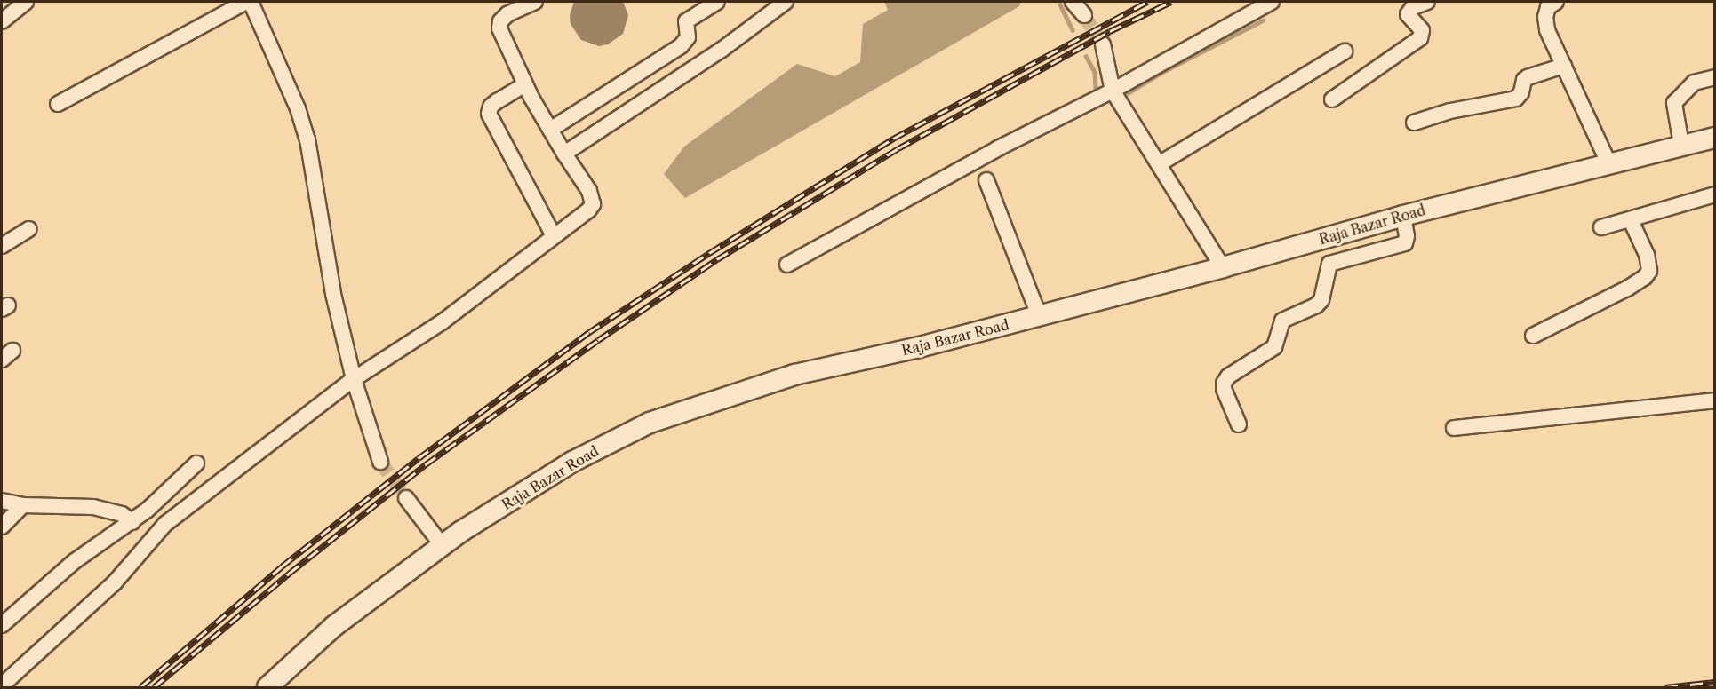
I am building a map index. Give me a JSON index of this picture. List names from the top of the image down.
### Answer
{
  "streets": {
    "street": ["Raja Bazar Road"]
  }
}
